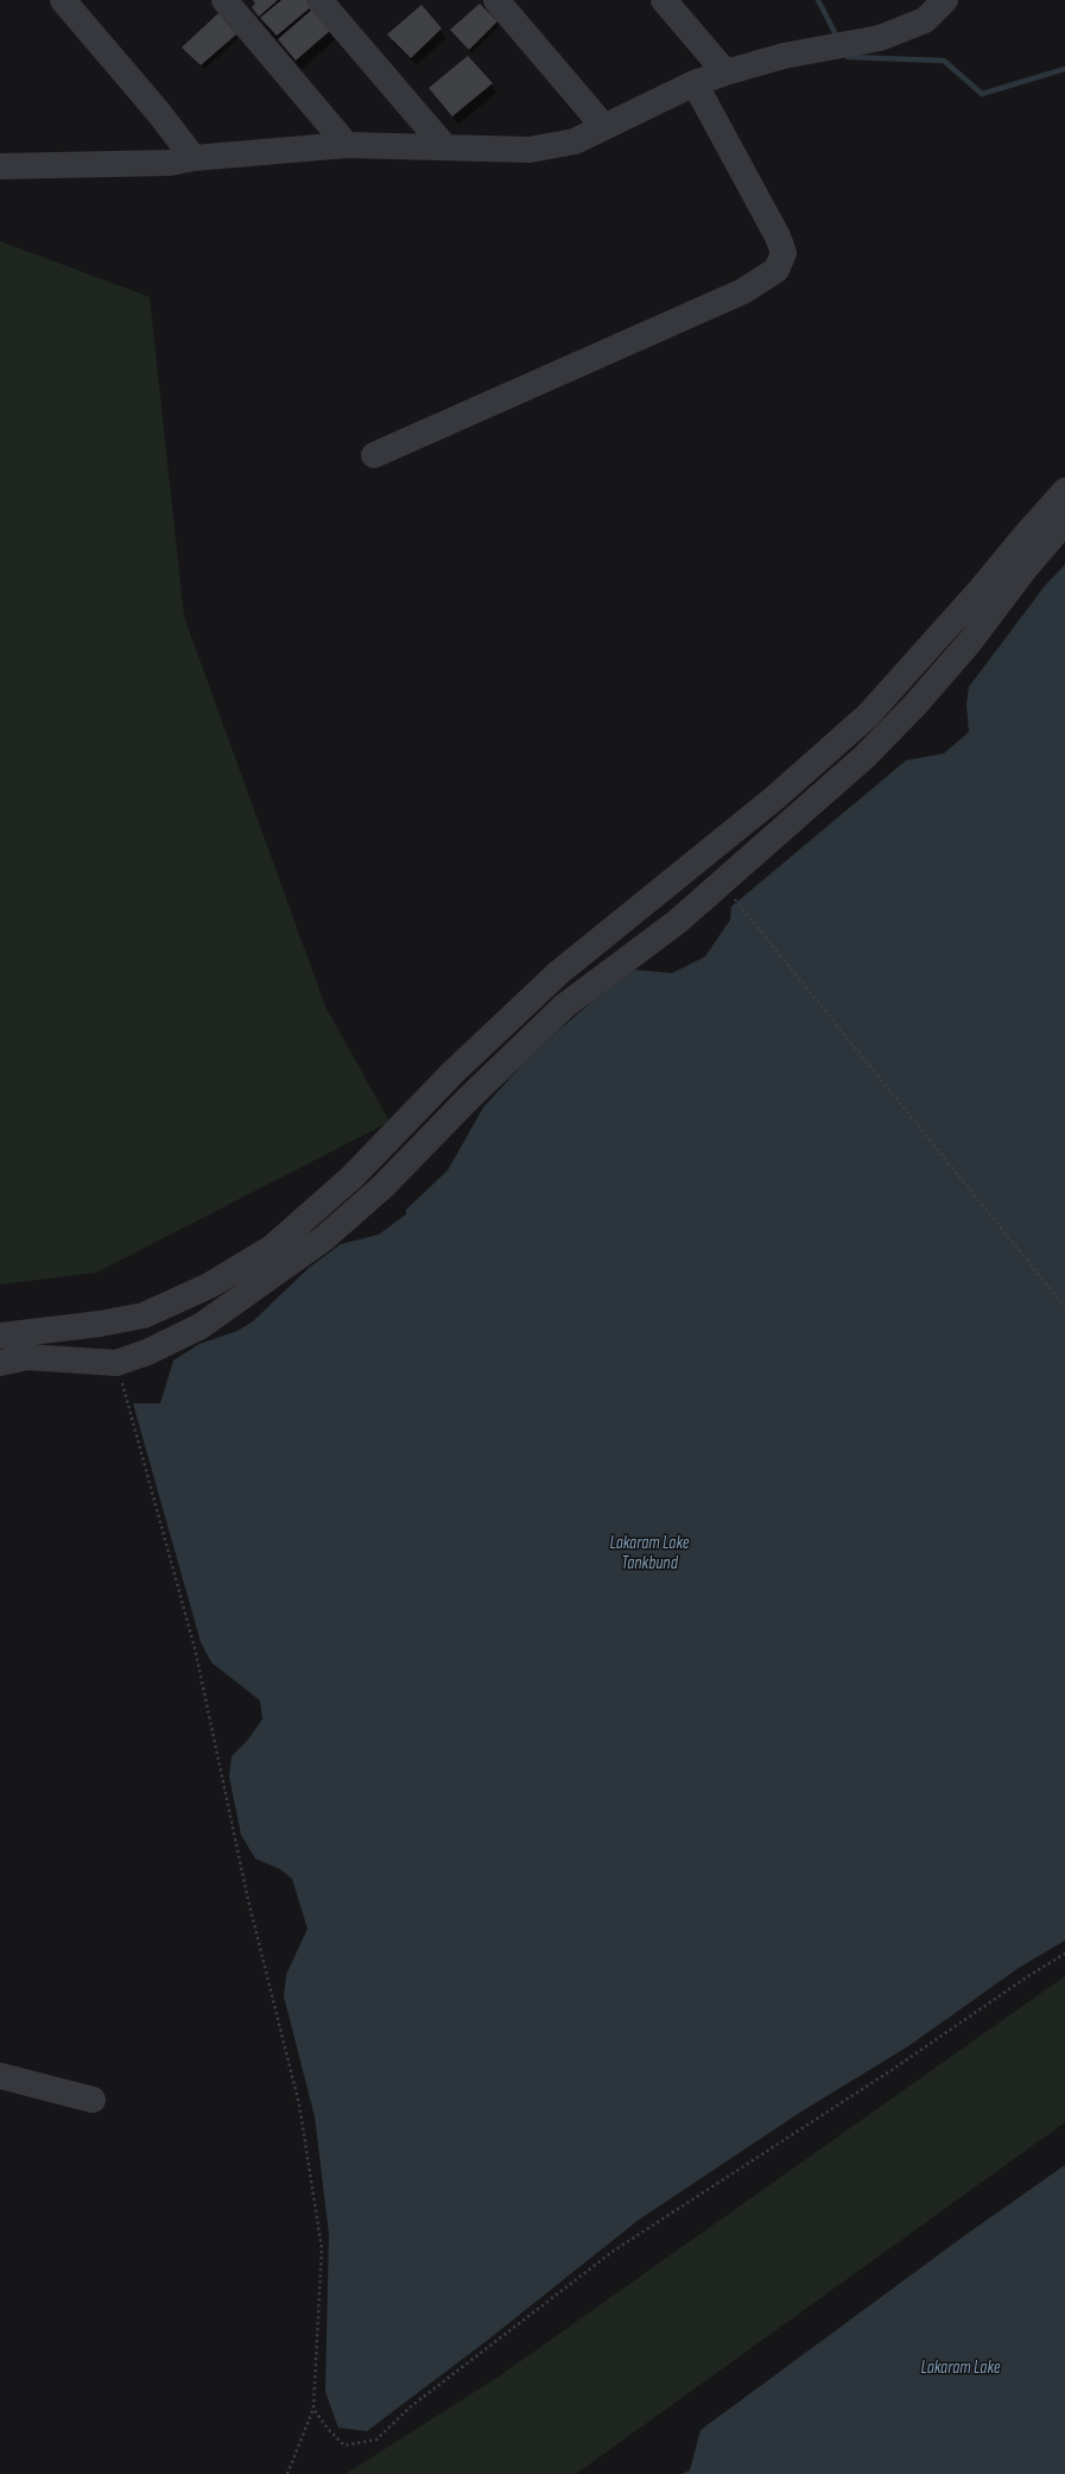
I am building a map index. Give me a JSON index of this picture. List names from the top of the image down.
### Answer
{
  "water": ["Lakaram Lake Tankbund", "Lakaram Lake"]
}
